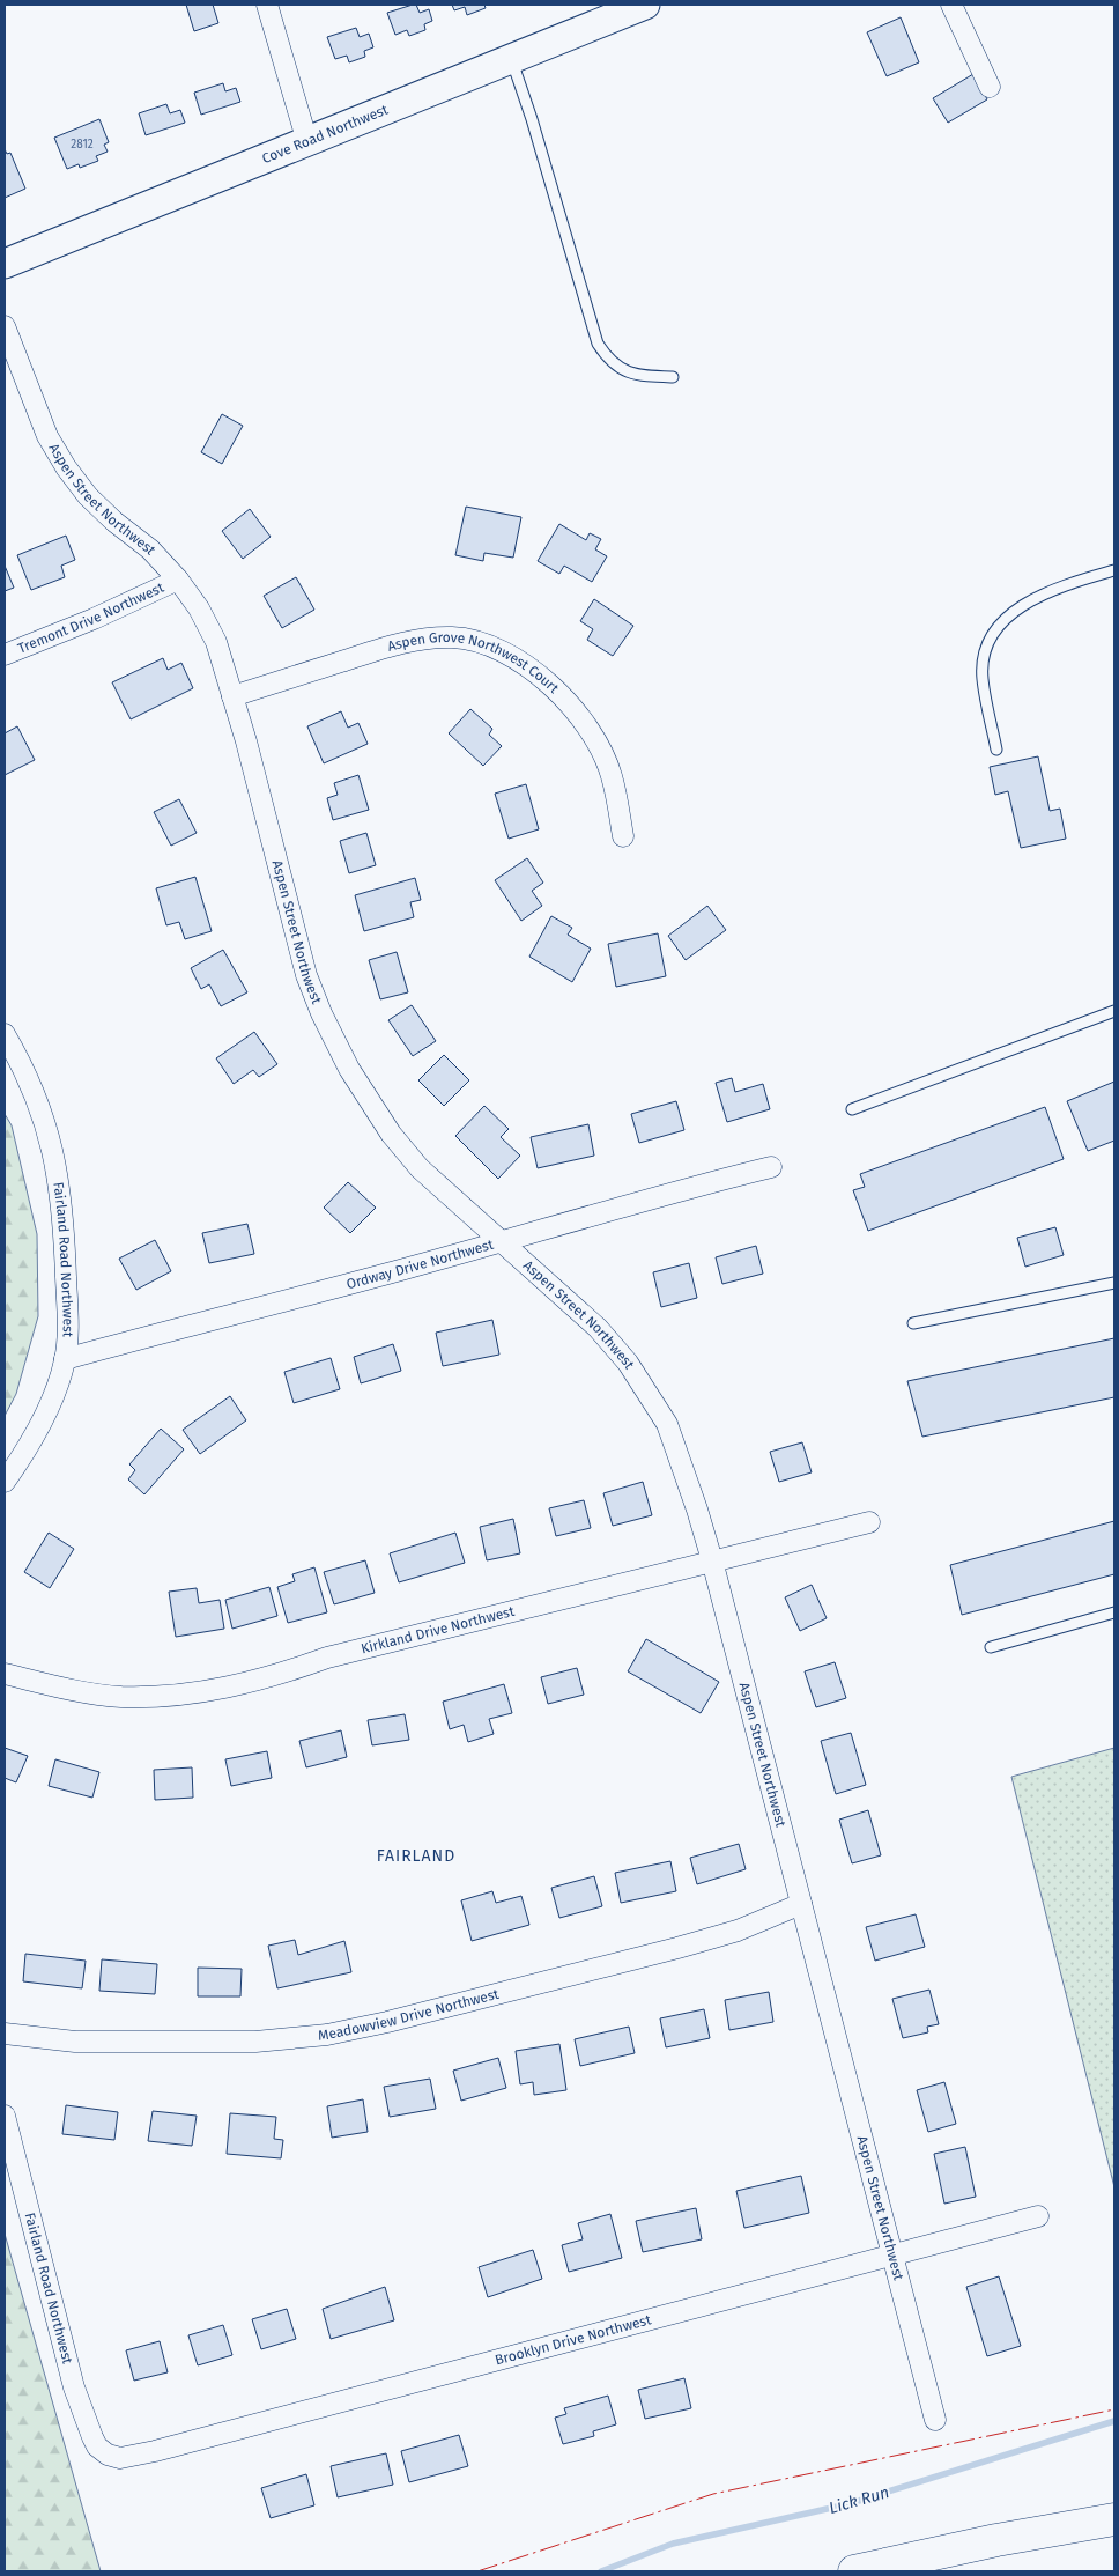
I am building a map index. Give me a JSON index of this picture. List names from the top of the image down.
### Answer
{
  "streets": {
    "main road": ["Cove Road Northwest"],
    "street": [
      "Aspen Street Northwest",
      "Tremont Drive Northwest",
      "Aspen Grove Northwest Court",
      "Fairland Road Northwest",
      "Ordway Drive Northwest",
      "Kirkland Drive Northwest",
      "Meadowview Drive Northwest",
      "Brooklyn Drive Northwest"
    ]
  },
  "crossings": [
    ["Aspen Street Northwest", "Tremont Drive Northwest"],
    ["Aspen Street Northwest", "Aspen Grove Northwest Court"],
    ["Aspen Street Northwest", "Ordway Drive Northwest"],
    ["Aspen Street Northwest", "Kirkland Drive Northwest"],
    ["Aspen Street Northwest", "Meadowview Drive Northwest"],
    ["Aspen Street Northwest", "Brooklyn Drive Northwest"],
    ["Fairland Road Northwest", "Ordway Drive Northwest"],
    ["Fairland Road Northwest", "Brooklyn Drive Northwest"]
  ],
  "districts": ["FAIRLAND"],
  "water": ["Lick Run"],
  "house_numbers": ["2812"]
}
